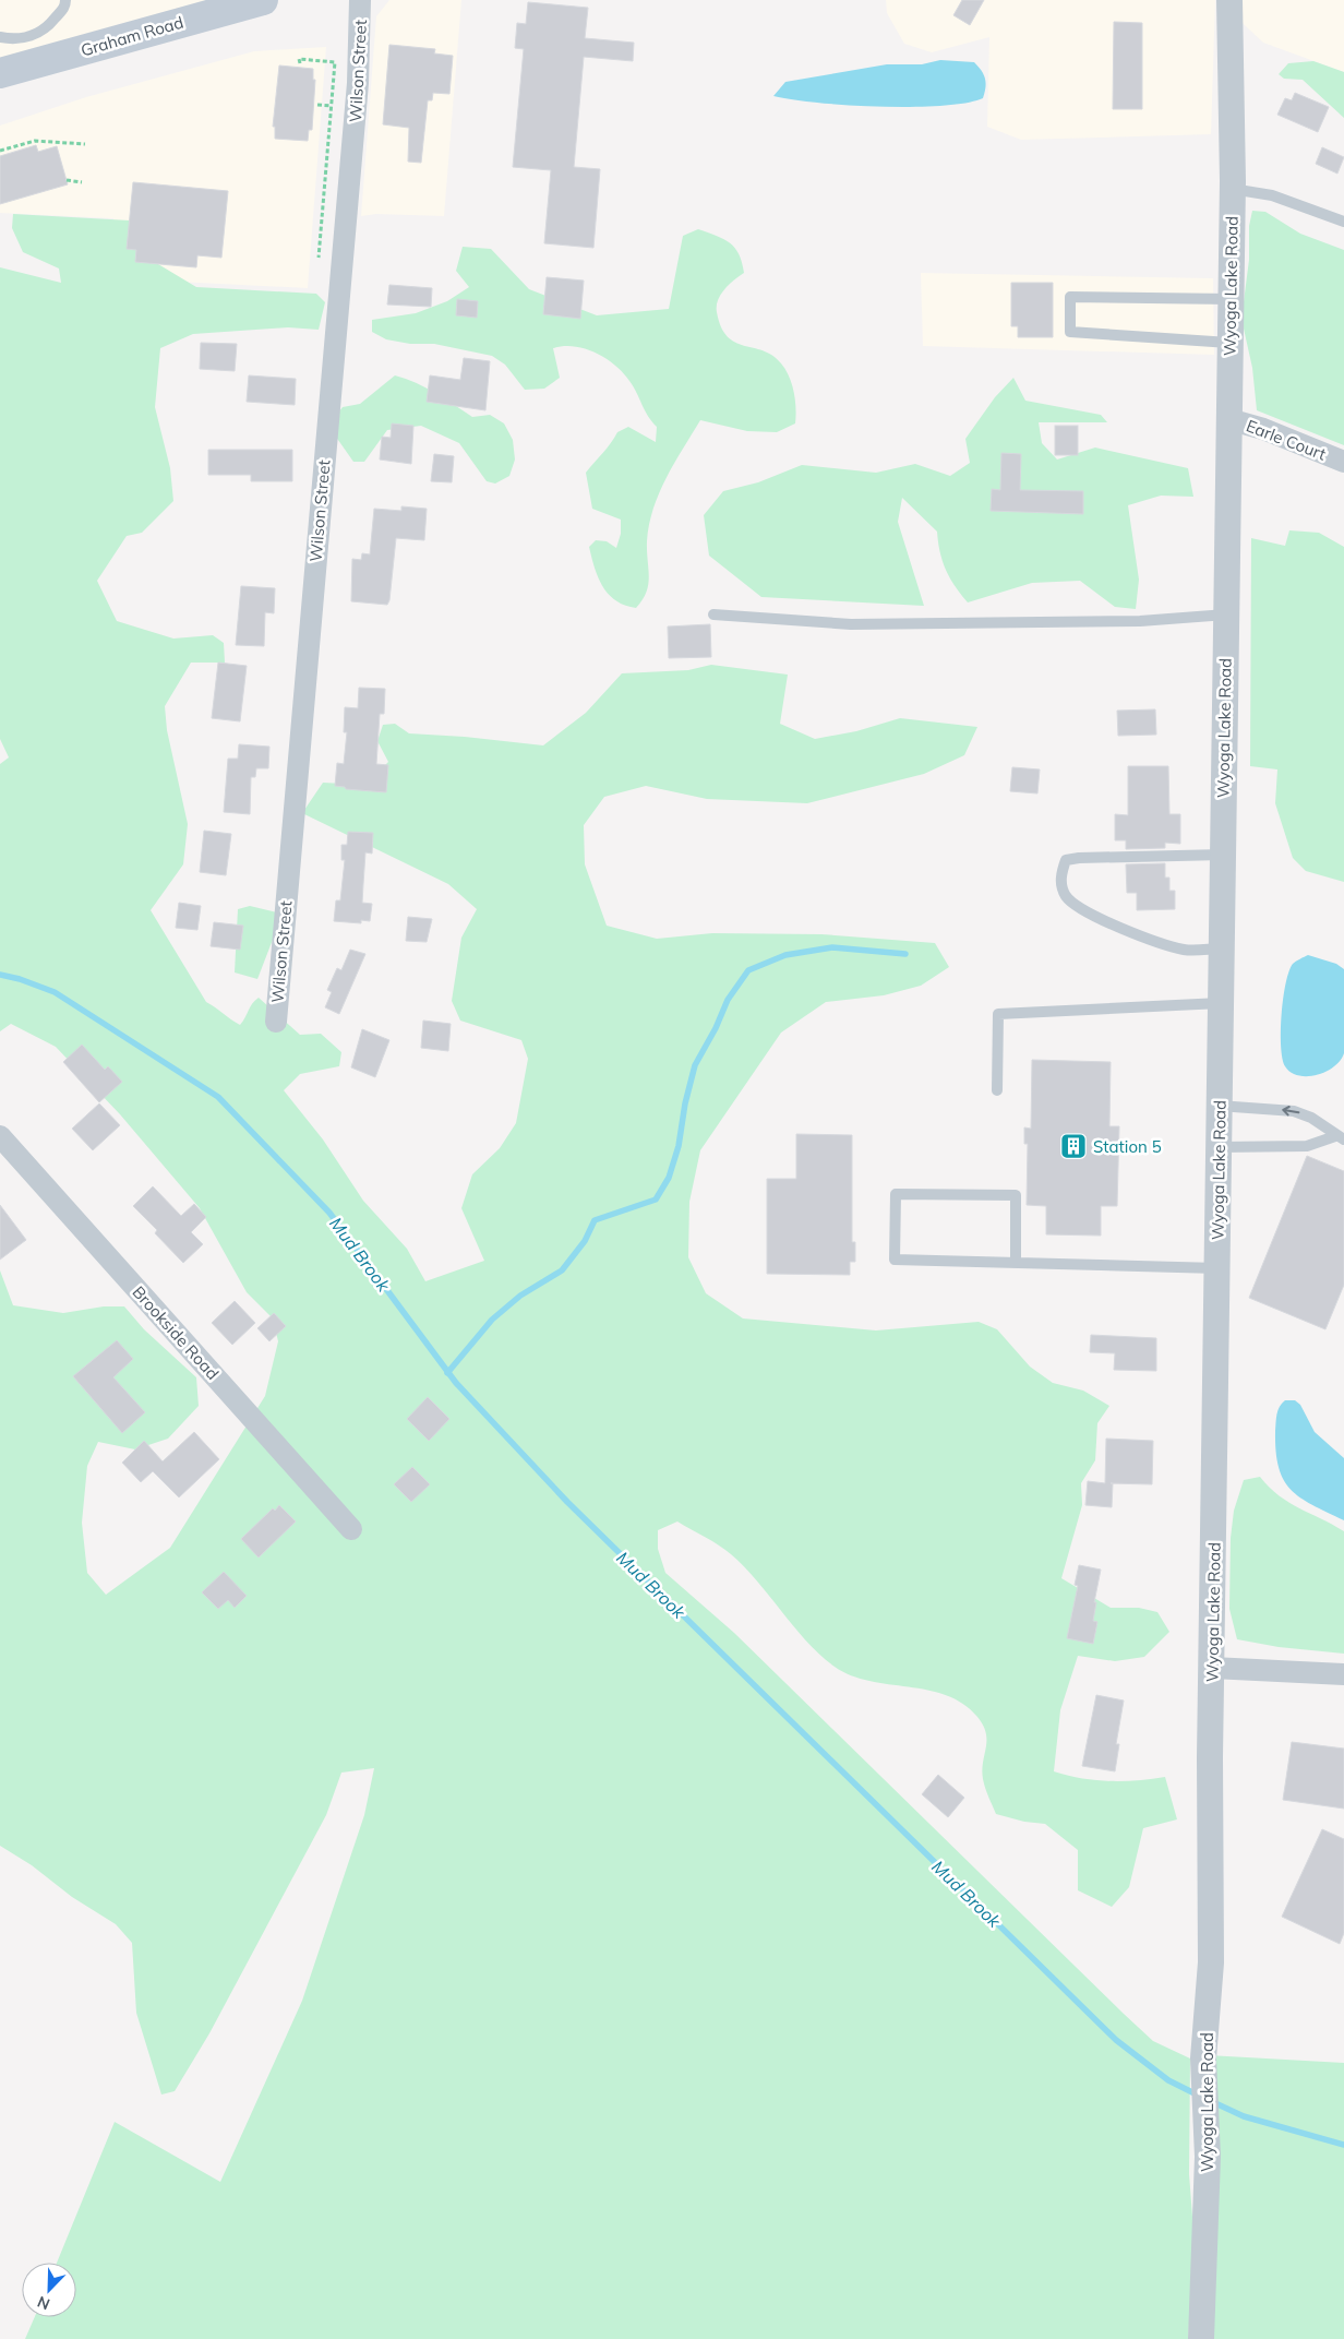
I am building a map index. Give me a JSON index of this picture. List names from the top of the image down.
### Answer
{
  "streets": {
    "main road": ["Graham Road"],
    "street": [
      "Wilson Street",
      "Wyoga Lake Road",
      "Earle Court",
      "Brookside Road"
    ]
  },
  "crossings": [
    ["Wyoga Lake Road", "Earle Court"]
  ],
  "water": ["Mud Brook"],
  "places": {
    "building": ["Station 5"]
  },
  "north": "bottom left"
}
